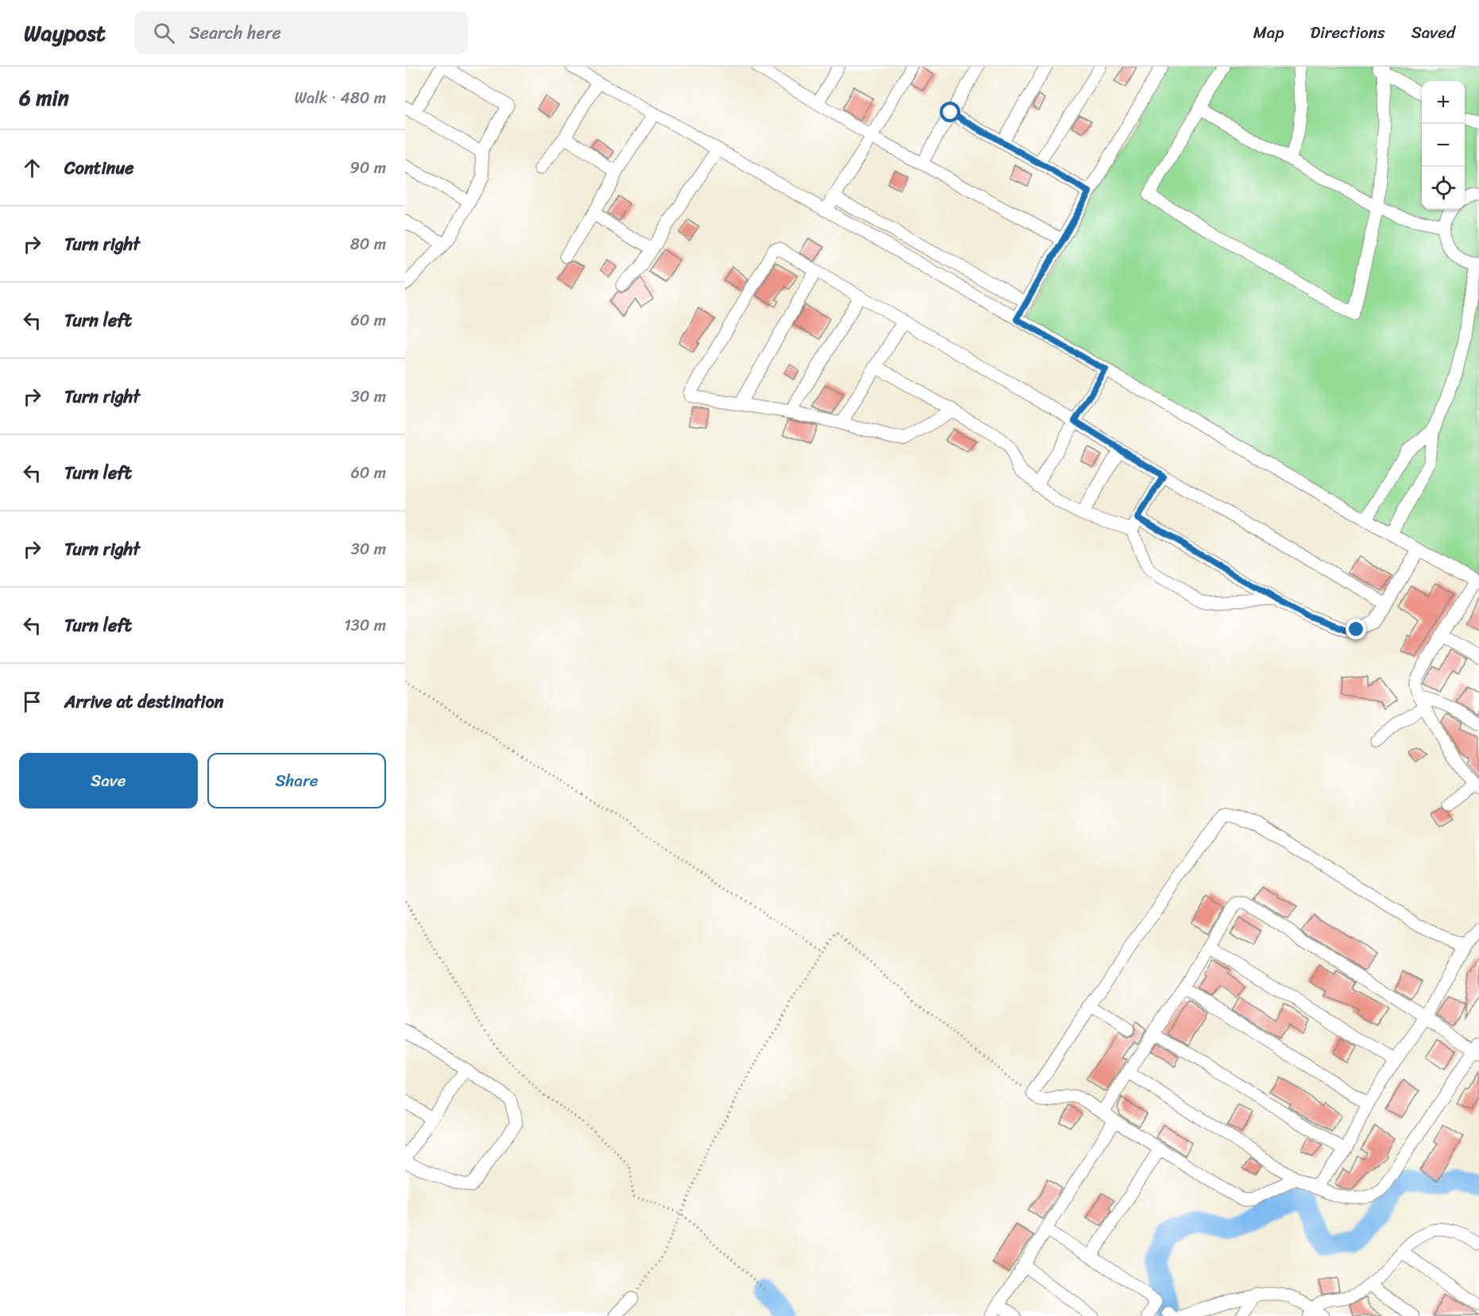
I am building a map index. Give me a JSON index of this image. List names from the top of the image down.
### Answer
{
  "page": {
    "header": "Waypost",
    "search": "Search here",
    "nav": ["Map", "Directions", "Saved"],
    "heading": ["6 min", "Walk · 480 m"],
    "map_buttons": ["+", "−"],
    "list": [
      ["Continue", "90 m"],
      ["Turn right", "80 m"],
      ["Turn left", "60 m"],
      ["Turn right", "30 m"],
      ["Turn left", "60 m"],
      ["Turn right", "30 m"],
      ["Turn left", "130 m"],
      "Arrive at destination"
    ],
    "buttons": ["Save", "Share"]
  }
}
